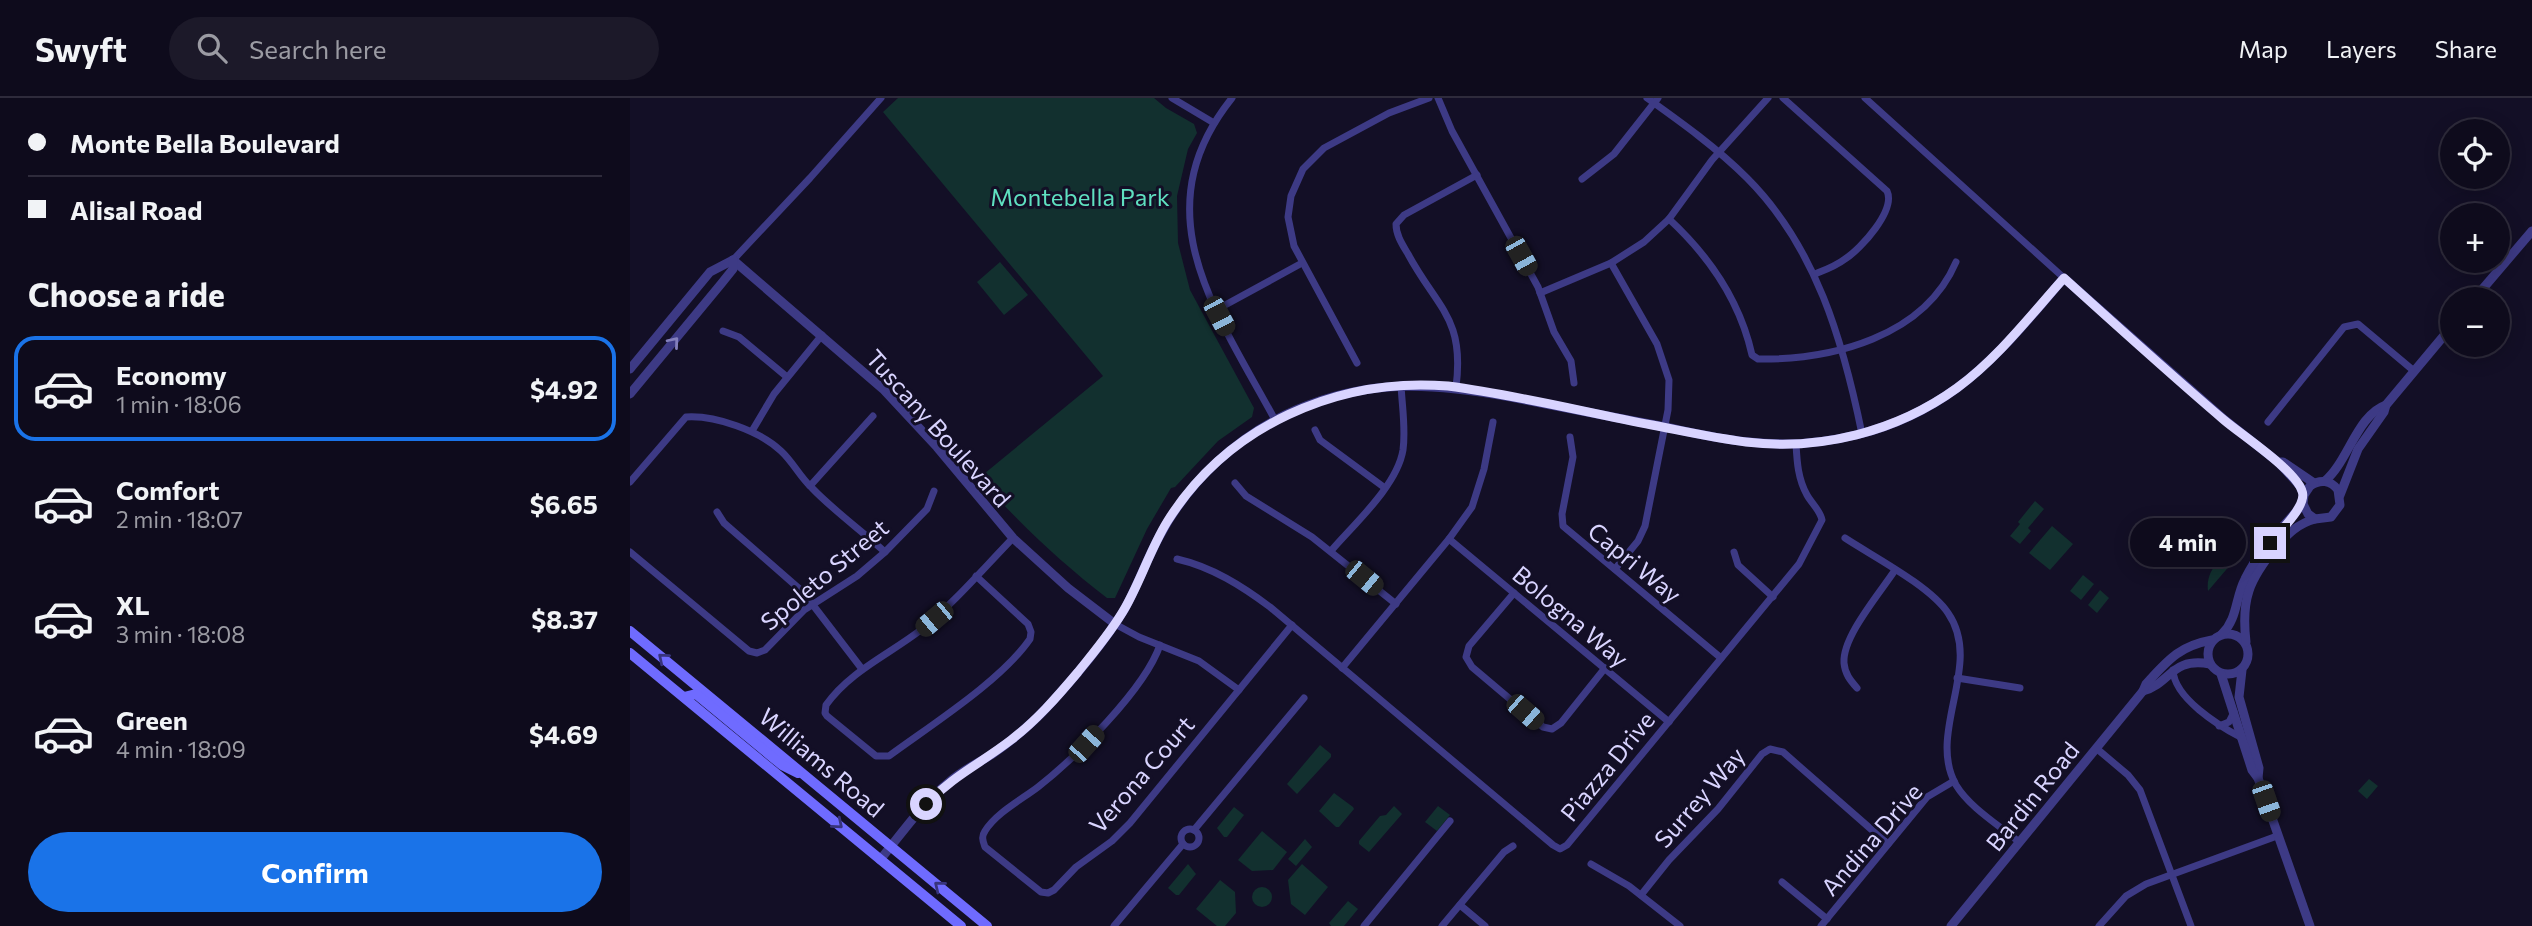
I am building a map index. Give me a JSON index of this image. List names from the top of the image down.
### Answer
{
  "streets": {
    "main road": ["Williams Road"],
    "street": [
      "Tuscany Boulevard",
      "Capri Way",
      "Spoleto Street",
      "Bologna Way",
      "Piazza Drive",
      "Verona Court",
      "Bardin Road",
      "Surrey Way",
      "Andina Drive"
    ]
  },
  "crossings": [
    ["Capri Way", "Piazza Drive"],
    ["Bologna Way", "Piazza Drive"],
    ["Piazza Drive", "Verona Court"],
    ["Surrey Way", "Andina Drive"]
  ],
  "parks": ["Montebella Park"],
  "page": {
    "header": "Swyft",
    "search": "Search here",
    "nav": ["Map", "Layers", "Share"],
    "banner": ["Monte Bella Boulevard", "Alisal Road"],
    "map_buttons": ["+", "−"],
    "heading": "Choose a ride",
    "list": [
      {
        "name": "Economy",
        "note": "1 min · 18:06",
        "value": "$4.92"
      },
      {
        "name": "Comfort",
        "note": "2 min · 18:07",
        "value": "$6.65"
      },
      {
        "name": "XL",
        "note": "3 min · 18:08",
        "value": "$8.37"
      },
      {
        "name": "Green",
        "note": "4 min · 18:09",
        "value": "$4.69"
      }
    ],
    "bubble": "4 min",
    "buttons": "Confirm"
  }
}
